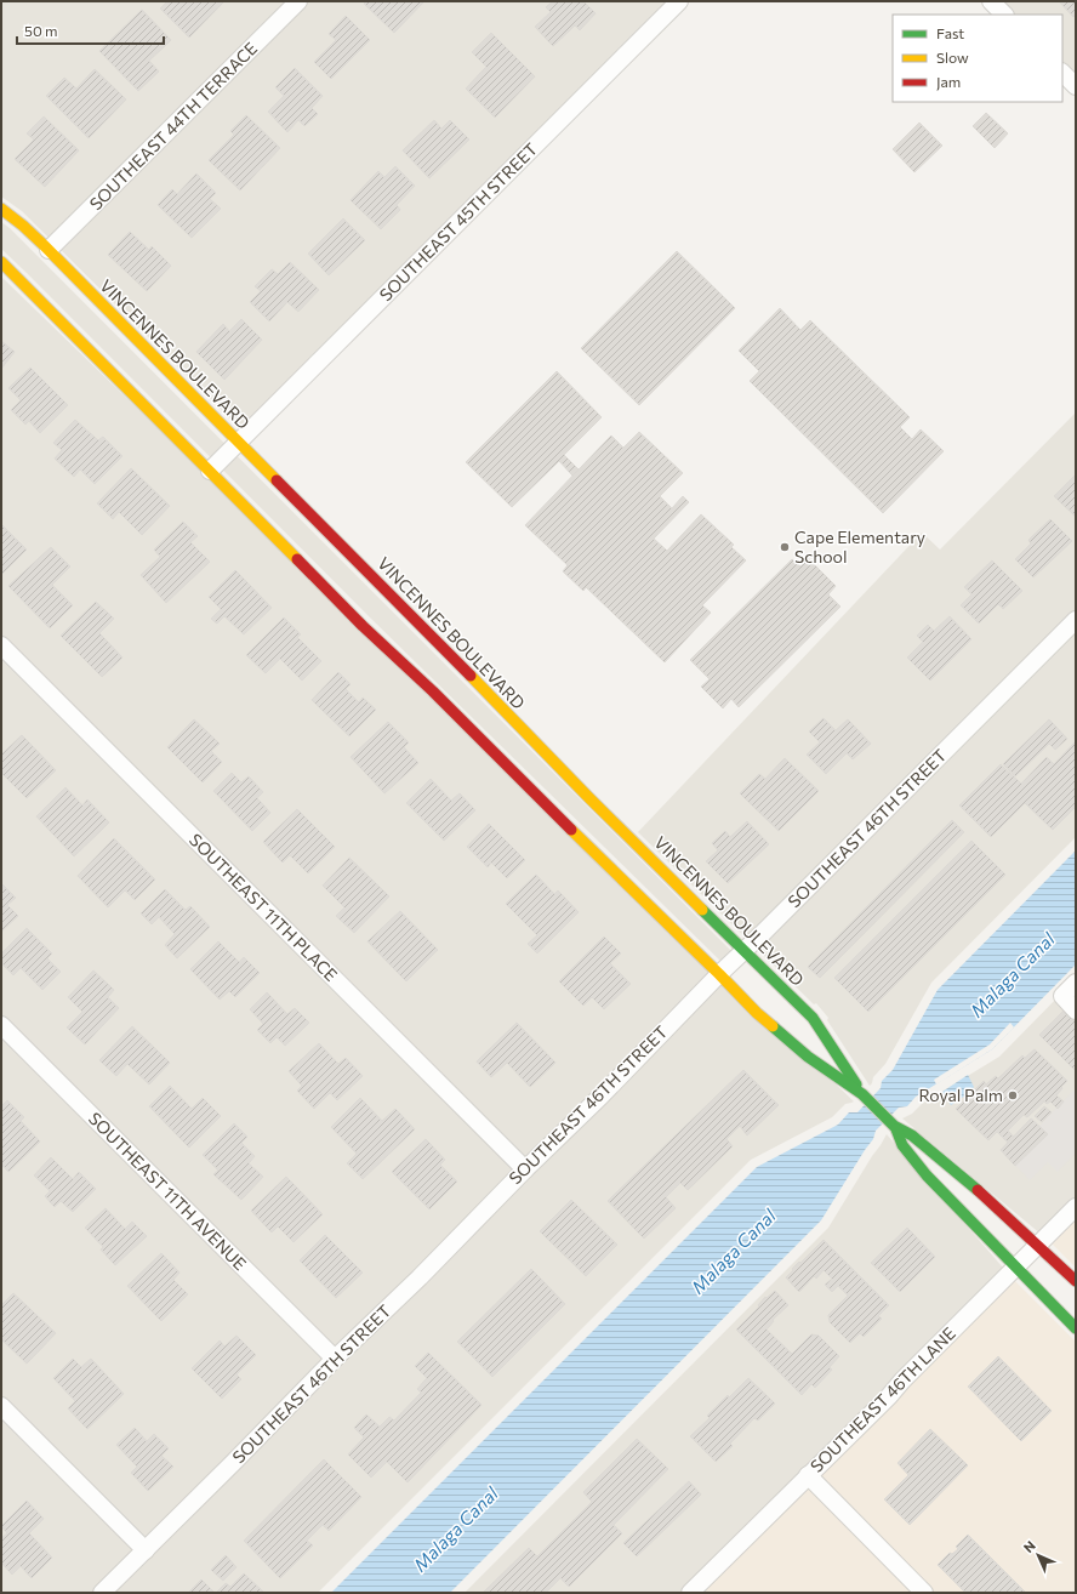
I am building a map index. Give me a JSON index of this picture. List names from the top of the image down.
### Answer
{
  "streets": {
    "street": [
      "SOUTHEAST 44TH TERRACE",
      "SOUTHEAST 45TH STREET",
      "VINCENNES BOULEVARD",
      "SOUTHEAST 46TH STREET",
      "SOUTHEAST 11TH PLACE",
      "SOUTHEAST 11TH AVENUE",
      "SOUTHEAST 46TH LANE"
    ]
  },
  "crossings": [
    ["SOUTHEAST 44TH TERRACE", "VINCENNES BOULEVARD"],
    ["SOUTHEAST 45TH STREET", "VINCENNES BOULEVARD"],
    ["VINCENNES BOULEVARD", "SOUTHEAST 46TH STREET"],
    ["VINCENNES BOULEVARD", "SOUTHEAST 46TH LANE"],
    ["SOUTHEAST 46TH STREET", "SOUTHEAST 11TH PLACE"],
    ["SOUTHEAST 46TH STREET", "SOUTHEAST 11TH AVENUE"]
  ],
  "water": ["Malaga Canal"],
  "places": ["Cape Elementary School", "Royal Palm"],
  "legend": ["Fast", "Slow", "Jam"],
  "scale_bar": "50 m",
  "north": "top left"
}
